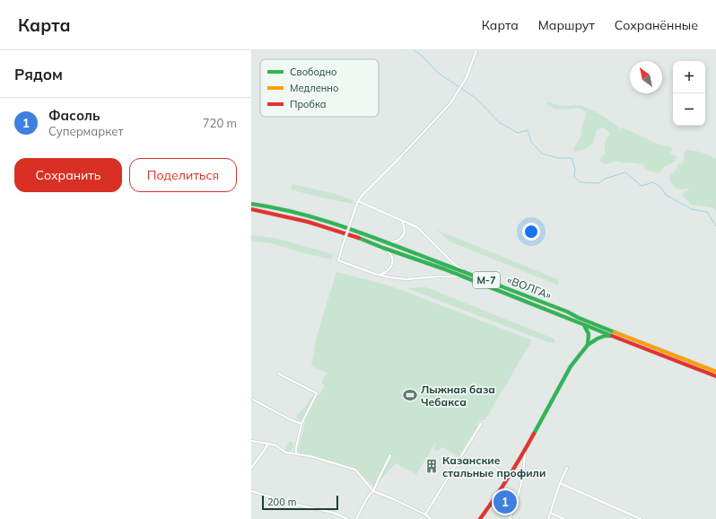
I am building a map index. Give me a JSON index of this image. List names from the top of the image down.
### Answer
{
  "streets": {
    "main road": ["М-7", "«ВОЛГА»"]
  },
  "places": {
    "sports": ["Лыжная база Чебакса"],
    "building": ["Казанские стальные профили"]
  },
  "legend": ["Свободно", "Медленно", "Пробка"],
  "scale_bar": "200 m",
  "north": "top left",
  "page": {
    "header": "Карта",
    "nav": ["Карта", "Маршрут", "Сохранённые"],
    "heading": "Рядом",
    "map_buttons": ["+", "−"],
    "list": [
      {
        "mark": "1",
        "name": "Фасоль",
        "note": "Супермаркет",
        "value": "720 m"
      }
    ],
    "buttons": ["Сохранить", "Поделиться"],
    "pins": "1",
    "scale": "200 m"
  }
}
